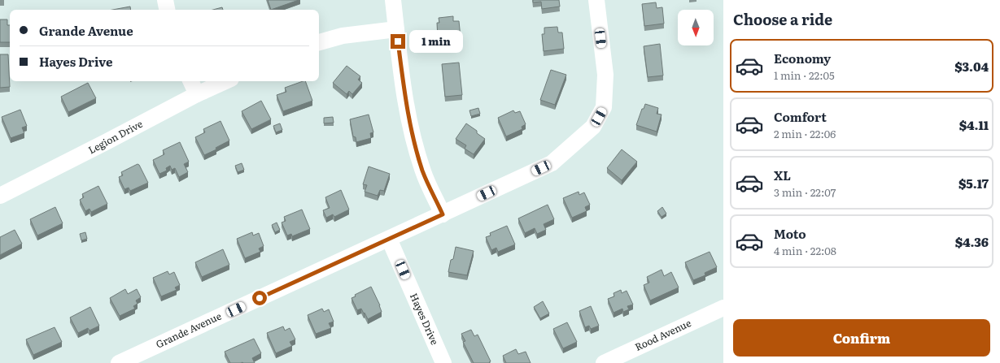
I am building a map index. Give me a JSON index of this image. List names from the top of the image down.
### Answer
{
  "streets": {
    "street": [
      "Legion Drive",
      "Hayes Drive",
      "Grande Avenue",
      "Rood Avenue"
    ]
  },
  "crossings": [
    ["Hayes Drive", "Grande Avenue"]
  ],
  "north": "bottom",
  "page": {
    "heading": "Choose a ride",
    "banner": ["Grande Avenue", "Hayes Drive"],
    "bubble": "1 min",
    "list": [
      {
        "name": "Economy",
        "note": "1 min · 22:05",
        "value": "$3.04"
      },
      {
        "name": "Comfort",
        "note": "2 min · 22:06",
        "value": "$4.11"
      },
      {
        "name": "XL",
        "note": "3 min · 22:07",
        "value": "$5.17"
      },
      {
        "name": "Moto",
        "note": "4 min · 22:08",
        "value": "$4.36"
      }
    ],
    "buttons": "Confirm"
  }
}
